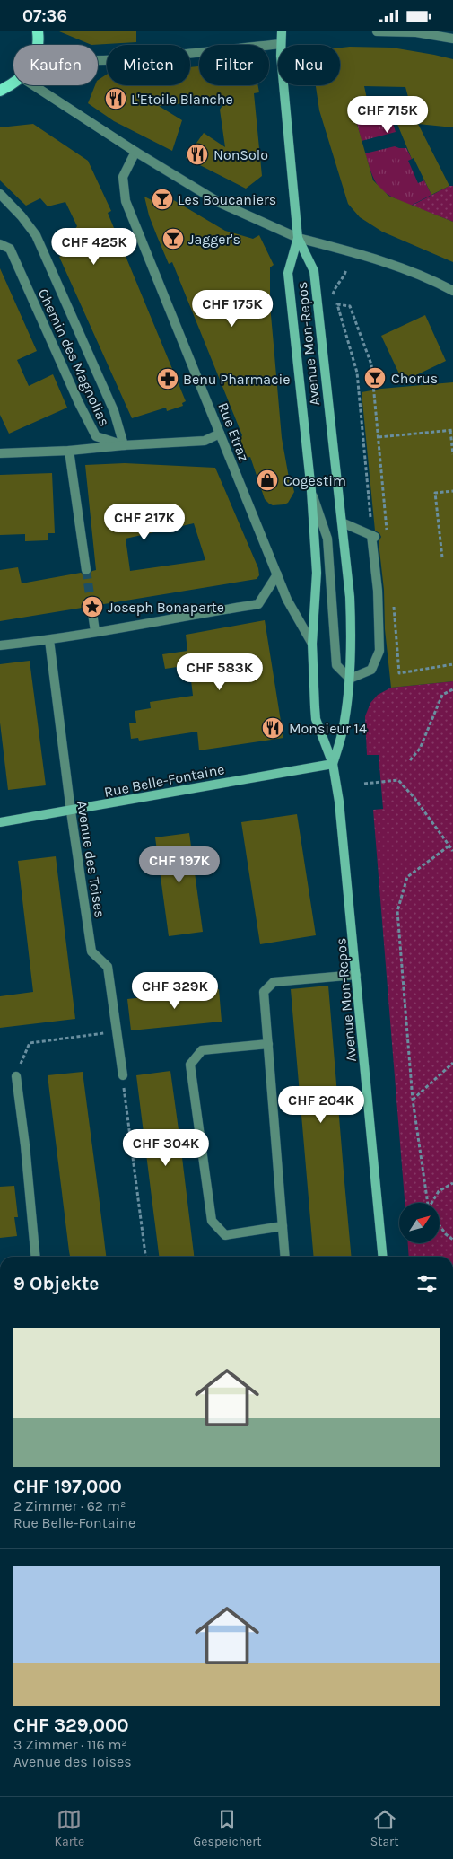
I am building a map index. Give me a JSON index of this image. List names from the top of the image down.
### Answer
{
  "streets": {
    "main road": ["Avenue Mon-Repos", "Rue Belle-Fontaine"],
    "street": ["Chemin des Magnolias", "Rue Etraz", "Avenue des Toises"]
  },
  "crossings": [
    ["Avenue Mon-Repos", "Rue Etraz"],
    ["Avenue Mon-Repos", "Rue Belle-Fontaine"],
    ["Rue Belle-Fontaine", "Avenue des Toises"]
  ],
  "places": {
    "restaurant": ["L'Etoile Blanche", "NonSolo", "Monsieur 14"],
    "bar": ["Les Boucaniers", "Jagger's", "Chorus"],
    "pharmacy": ["Benu Pharmacie"],
    "shop": ["Cogestim"],
    "place": ["Joseph Bonaparte"]
  },
  "north": "top right",
  "page": {
    "status": "07:36",
    "chip": [
      "Kaufen",
      "Mieten",
      "Filter",
      "Neu"
    ],
    "price": [
      "CHF 715K",
      "CHF 425K",
      "CHF 175K",
      "CHF 217K",
      "CHF 583K",
      "CHF 197K",
      "CHF 329K",
      "CHF 204K",
      "CHF 304K"
    ],
    "heading": "9 Objekte",
    "list": [
      {
        "name": "CHF 197,000",
        "note": "2 Zimmer · 62 m² · Rue Belle-Fontaine"
      },
      {
        "name": "CHF 329,000",
        "note": "3 Zimmer · 116 m² · Avenue des Toises"
      }
    ],
    "tabs": ["Karte", "Gespeichert", "Start"]
  }
}
